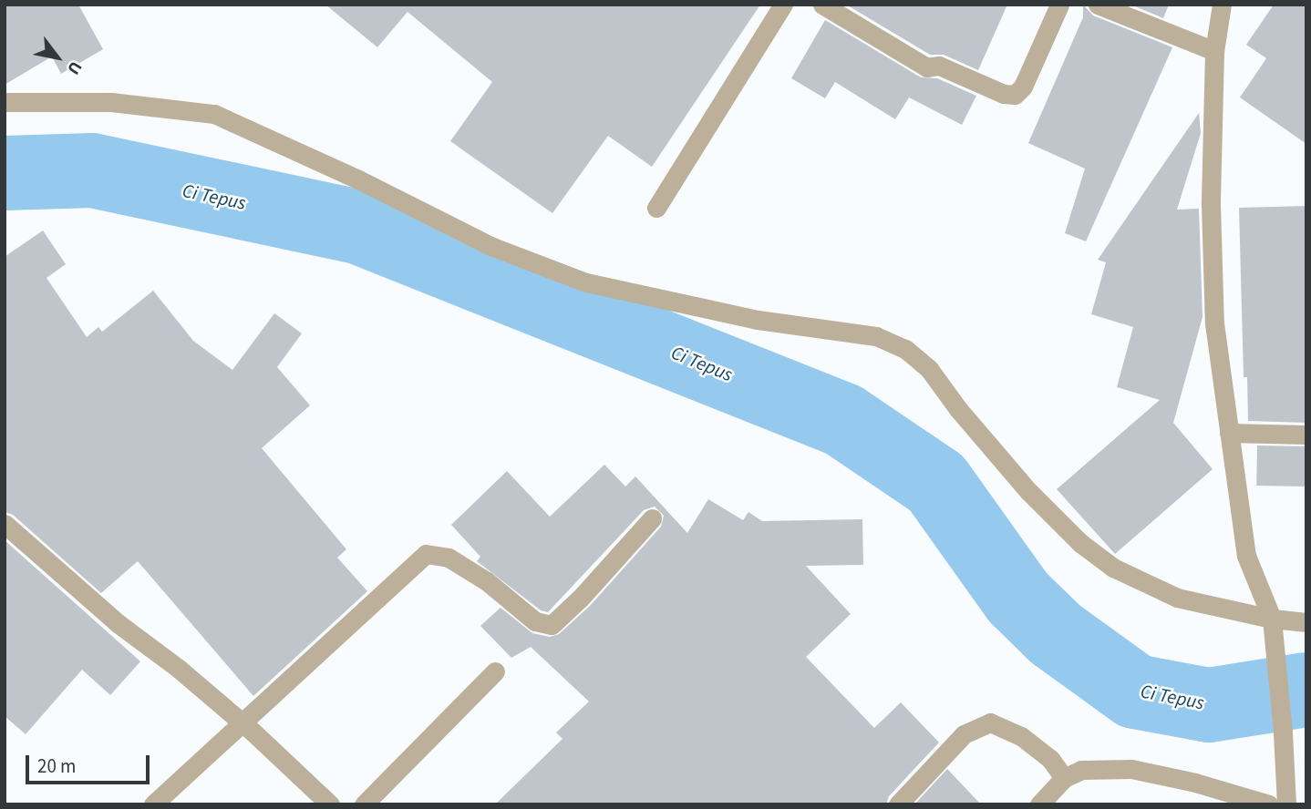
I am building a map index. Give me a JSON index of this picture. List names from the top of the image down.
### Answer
{
  "water": ["Ci Tepus"],
  "scale_bar": "20 m",
  "north": "bottom right"
}
